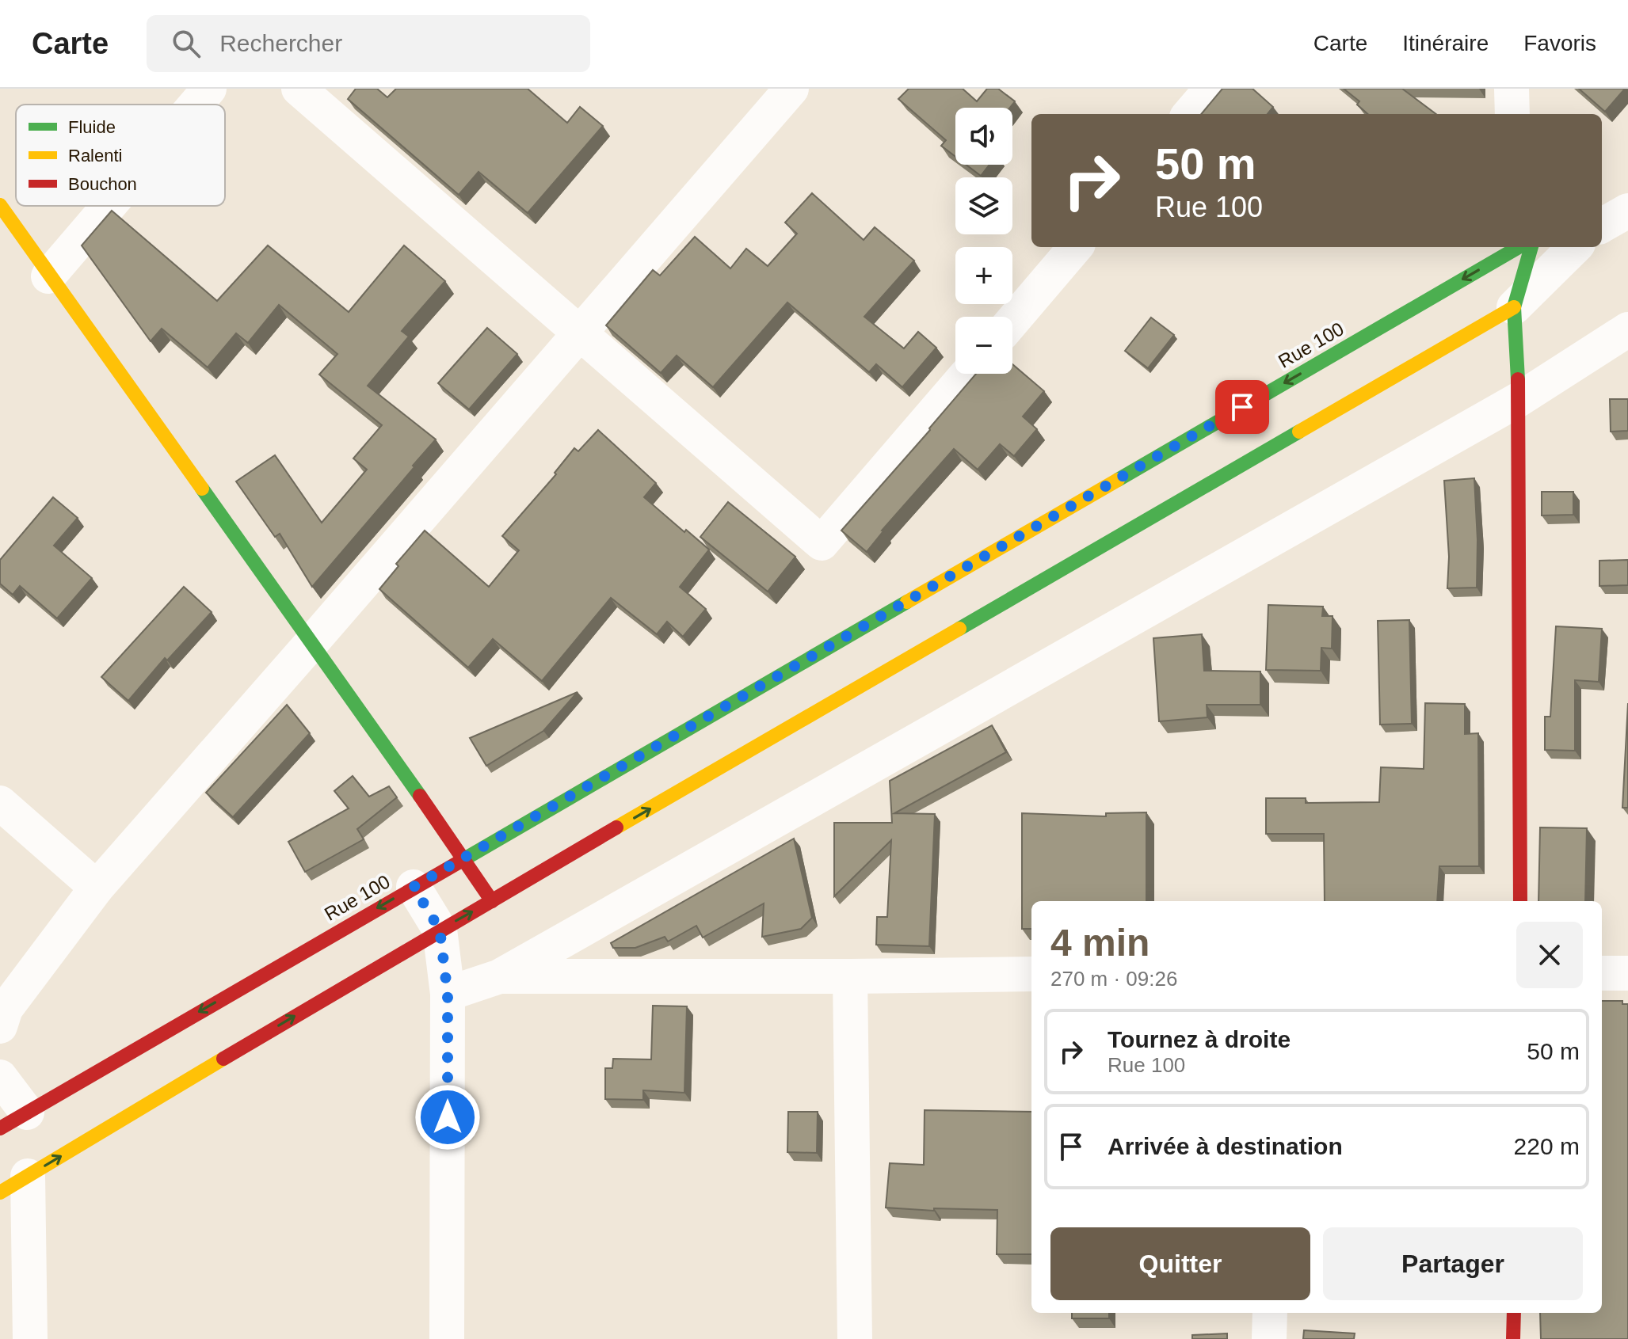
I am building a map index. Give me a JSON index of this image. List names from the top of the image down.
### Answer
{
  "streets": {
    "street": ["Rue 100"]
  },
  "legend": ["Fluide", "Ralenti", "Bouchon"],
  "page": {
    "header": "Carte",
    "search": "Rechercher",
    "nav": ["Carte", "Itinéraire", "Favoris"],
    "map_buttons": ["+", "−"],
    "turn": ["50 m", "Rue 100"],
    "heading": ["4 min", "270 m · 09:26"],
    "list": [
      {
        "name": "Tournez à droite",
        "note": "Rue 100",
        "value": "50 m"
      },
      {
        "name": "Arrivée à destination",
        "value": "220 m"
      }
    ],
    "buttons": ["Quitter", "Partager"]
  }
}
